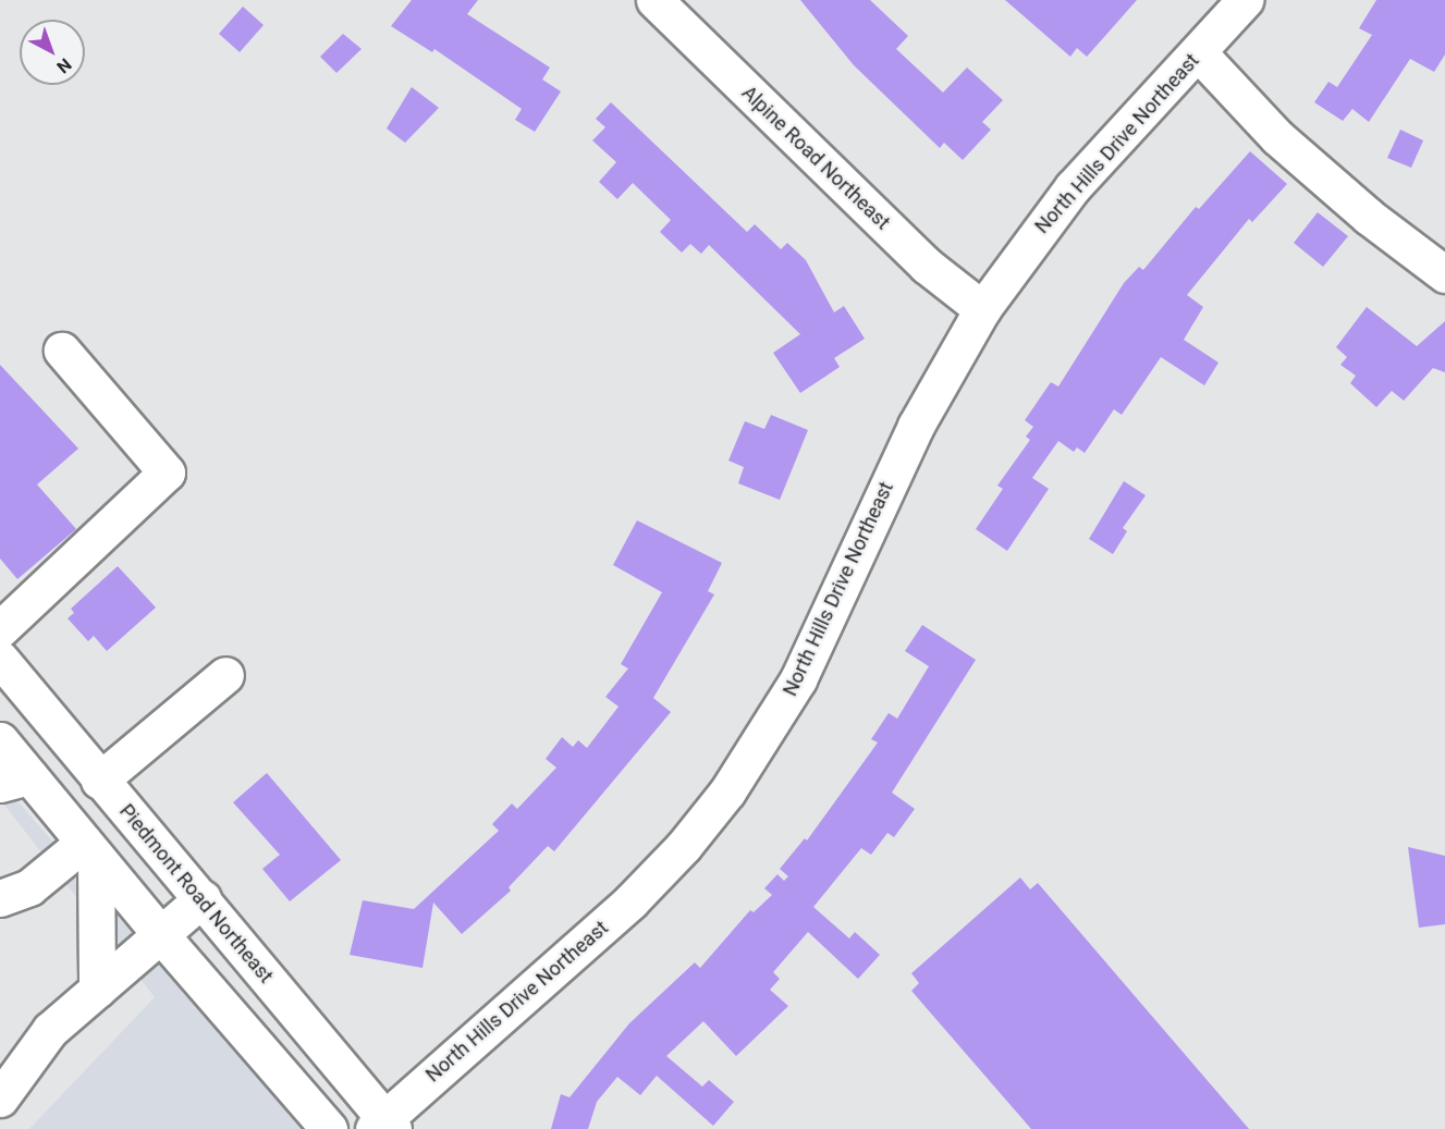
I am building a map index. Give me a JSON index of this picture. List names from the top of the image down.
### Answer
{
  "streets": {
    "street": ["North Hills Drive Northeast", "Alpine Road Northeast", "Piedmont Road Northeast"]
  },
  "crossings": [
    ["North Hills Drive Northeast", "Alpine Road Northeast"],
    ["North Hills Drive Northeast", "Piedmont Road Northeast"]
  ],
  "north": "bottom right"
}
